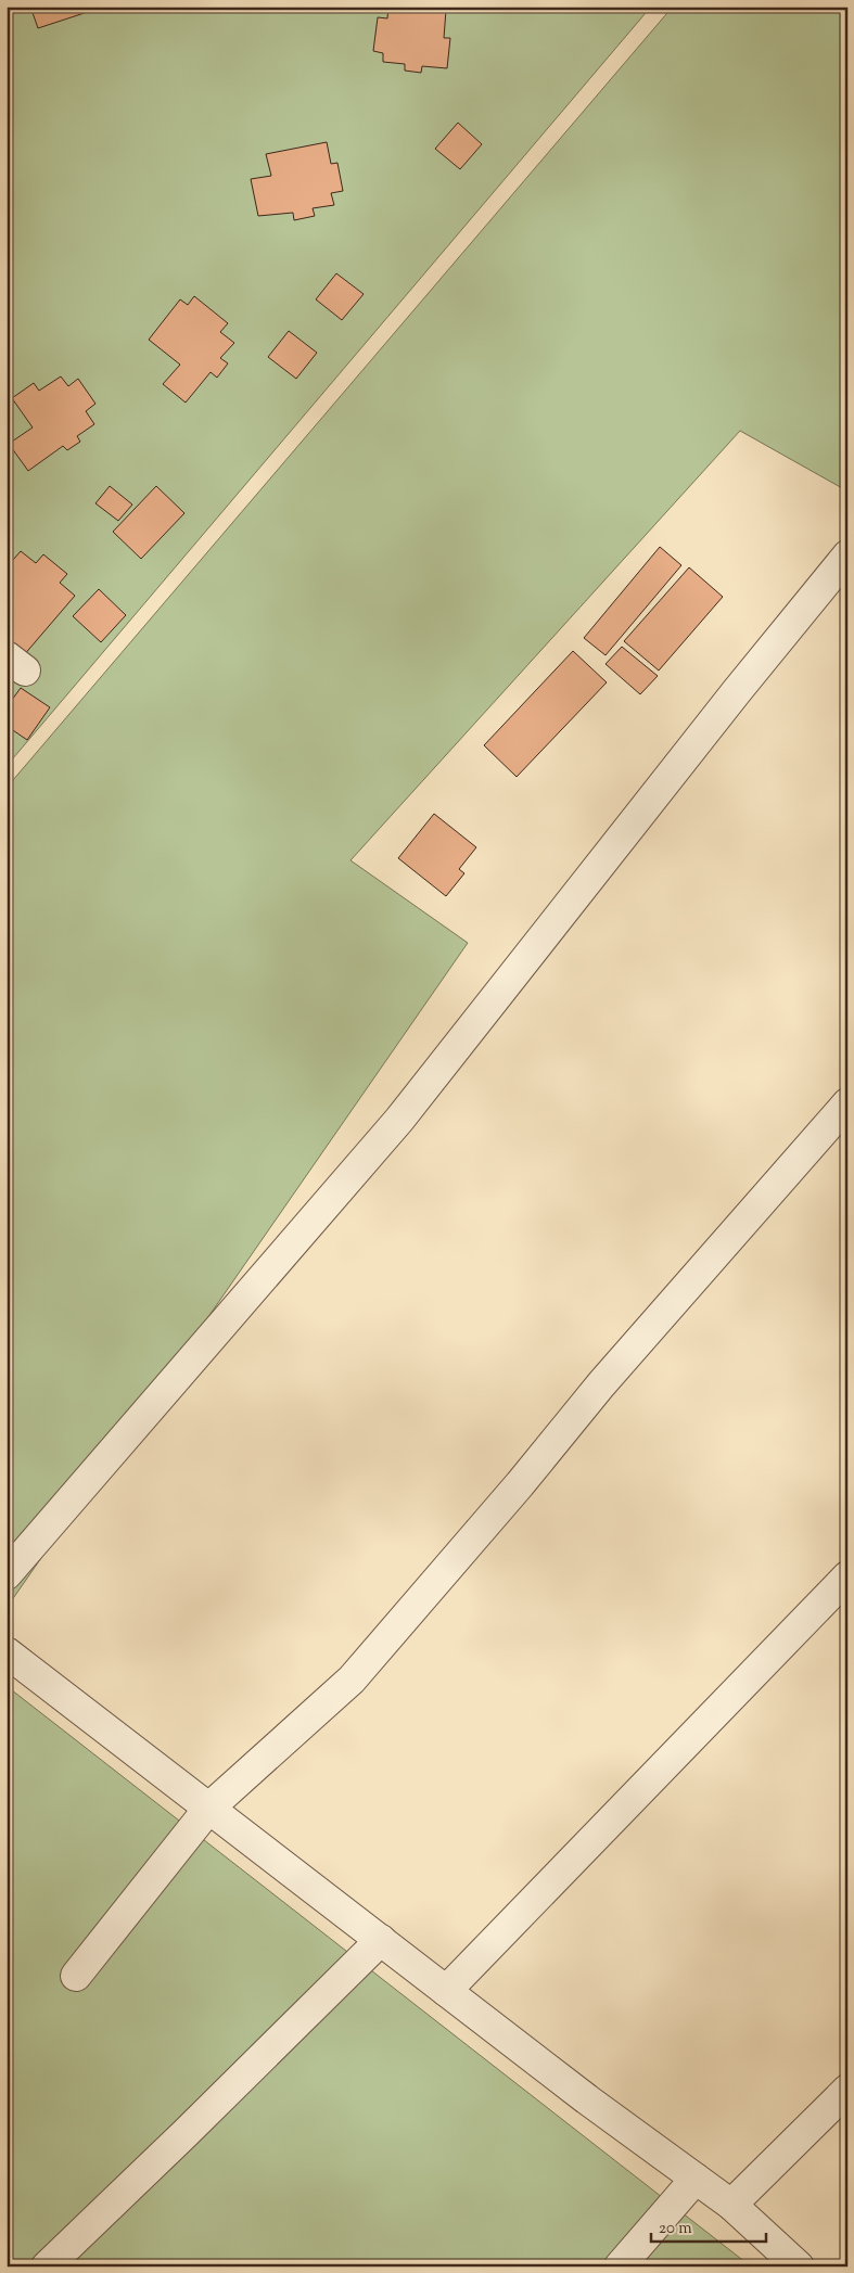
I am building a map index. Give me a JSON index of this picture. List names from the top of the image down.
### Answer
{
  "scale_bar": "20 m"
}
